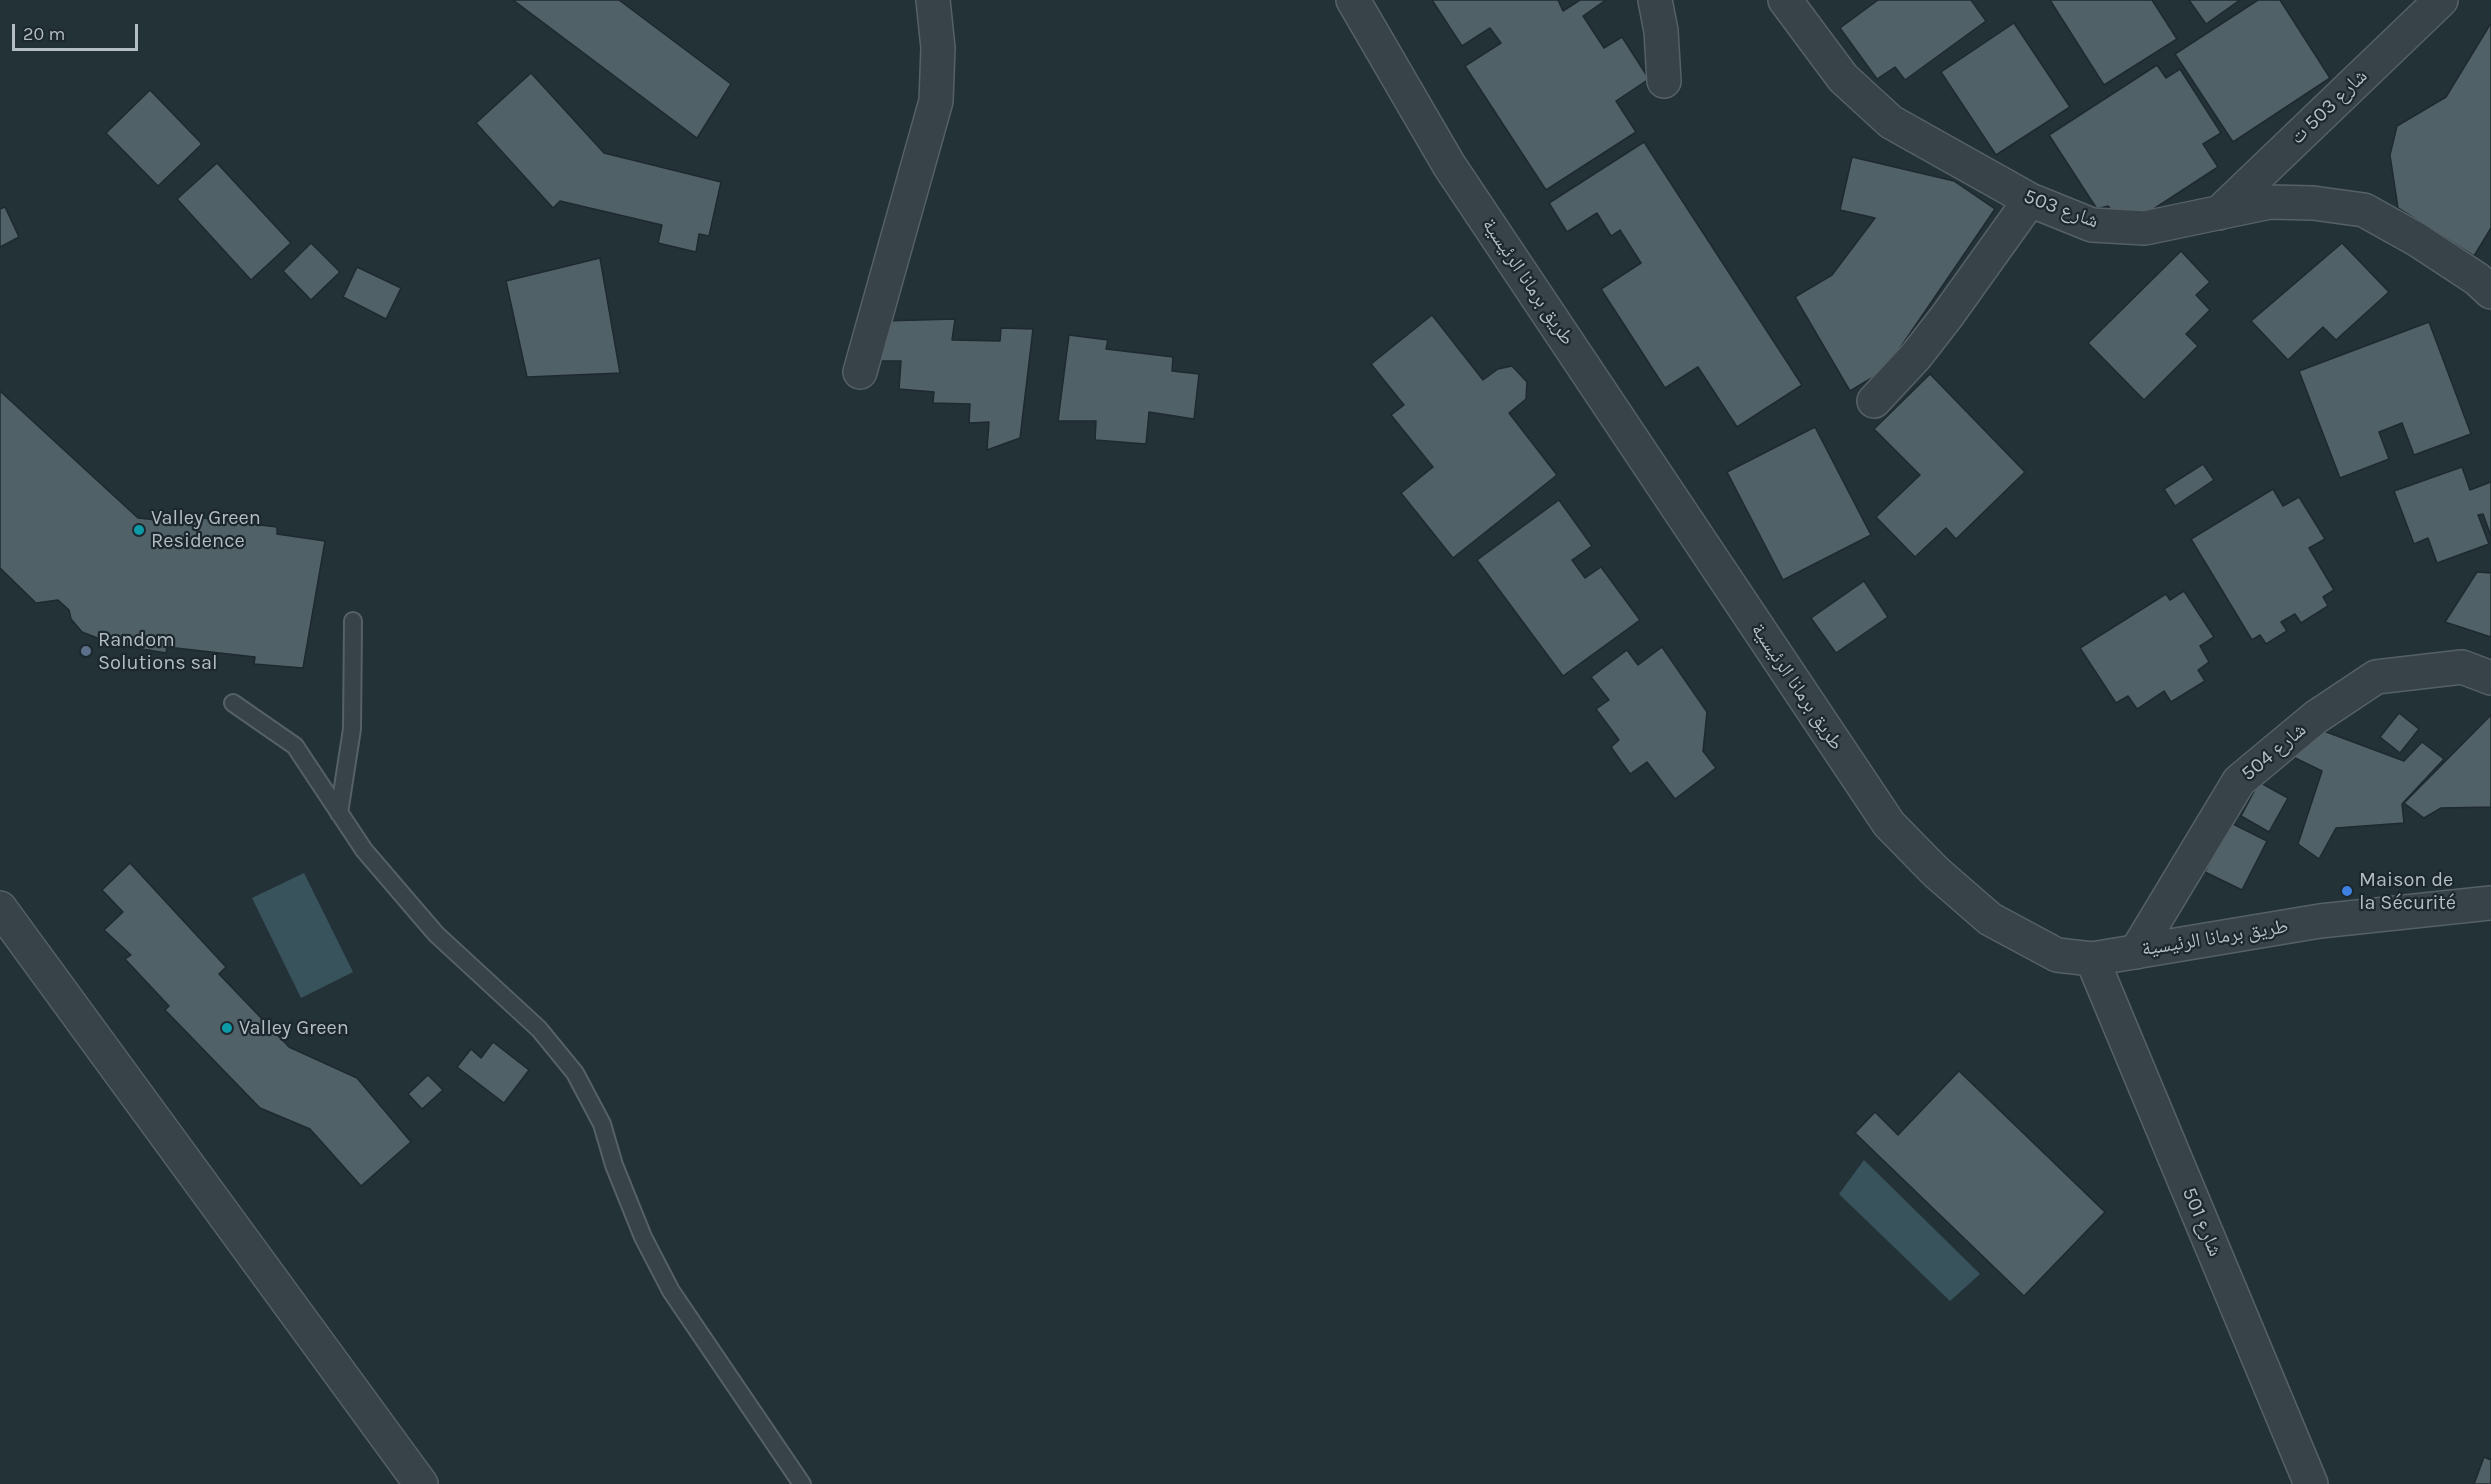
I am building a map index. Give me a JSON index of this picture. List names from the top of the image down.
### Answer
{
  "streets": {
    "street": [
      "شارع 503 ت",
      "شارع 503",
      "طريق برمانا الرئيسية",
      "شارع 504",
      "شارع 501"
    ]
  },
  "crossings": [
    ["شارع 503 ت", "شارع 503"],
    ["طريق برمانا الرئيسية", "شارع 504"],
    ["طريق برمانا الرئيسية", "شارع 501"]
  ],
  "places": [
    "Valley Green Residence",
    "Random Solutions sal",
    "Maison de la Sécurité",
    "Valley Green"
  ],
  "scale_bar": "20 m"
}
